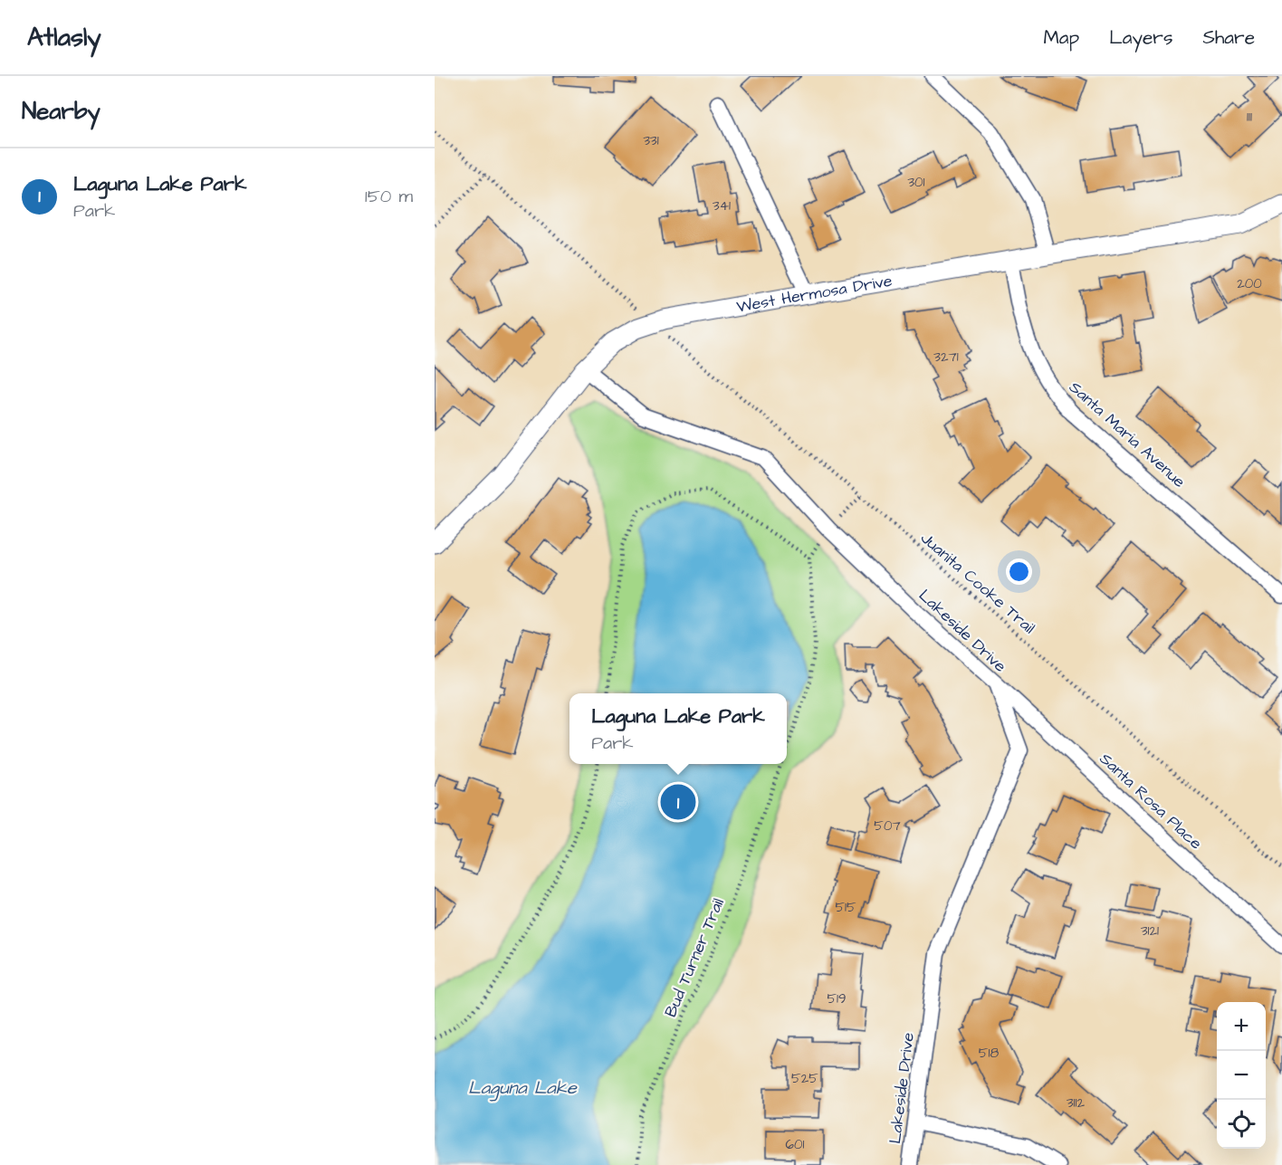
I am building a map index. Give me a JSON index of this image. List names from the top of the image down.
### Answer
{
  "streets": {
    "street": [
      "West Hermosa Drive",
      "Santa Maria Avenue",
      "Lakeside Drive",
      "Santa Rosa Place"
    ],
    "path": ["Juanita Cooke Trail", "Bud Turner Trail"]
  },
  "crossings": [
    ["West Hermosa Drive", "Santa Maria Avenue"],
    ["West Hermosa Drive", "Juanita Cooke Trail"],
    ["West Hermosa Drive", "Lakeside Drive"],
    ["Lakeside Drive", "Santa Rosa Place"]
  ],
  "water": ["Laguna Lake"],
  "house_numbers": [
    "111",
    "331",
    "301",
    "341",
    "200",
    "3271",
    "507",
    "515",
    "3121",
    "519",
    "518",
    "525",
    "3112",
    "601"
  ],
  "page": {
    "header": "Atlasly",
    "nav": ["Map", "Layers", "Share"],
    "heading": "Nearby",
    "list": [
      {
        "mark": "1",
        "name": "Laguna Lake Park",
        "note": "Park",
        "value": "150 m"
      }
    ],
    "popup": ["Laguna Lake Park", "Park"],
    "pins": "1",
    "map_buttons": ["+", "−"]
  }
}
